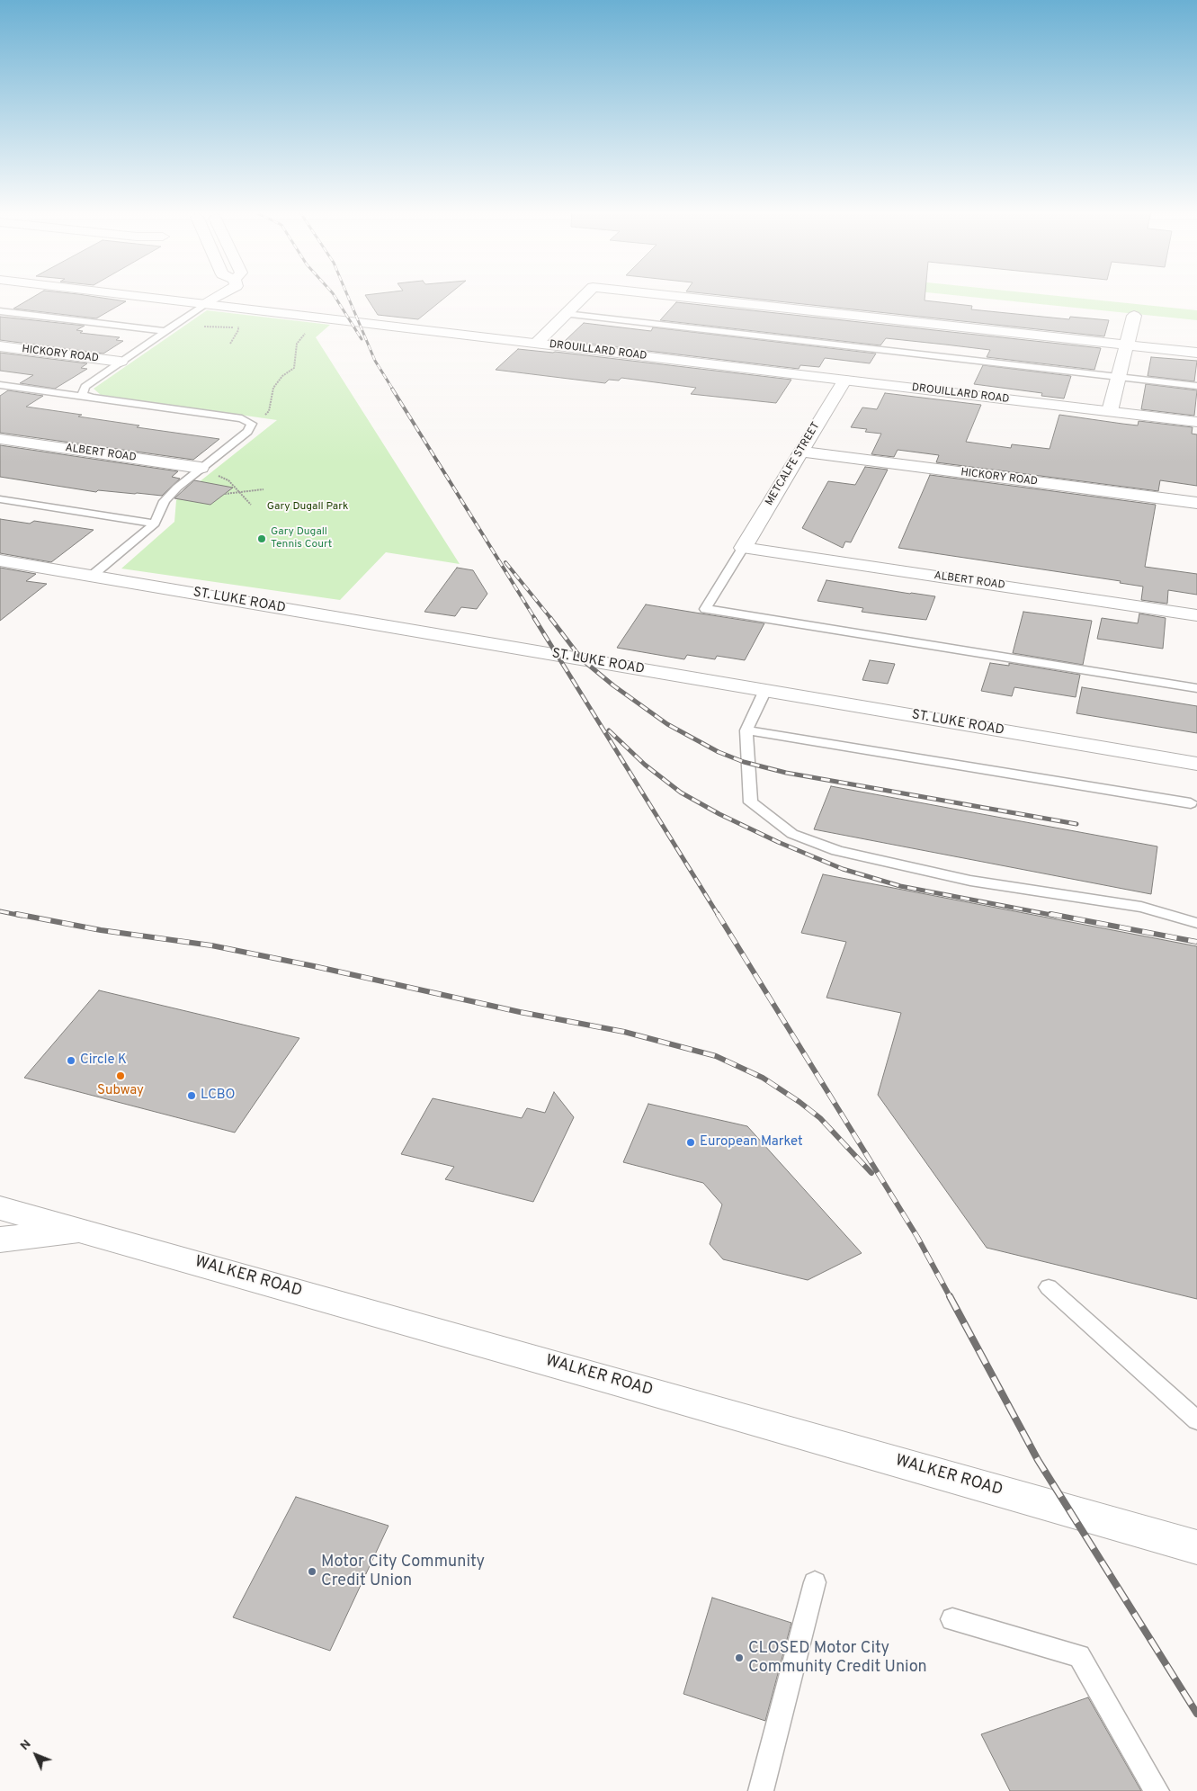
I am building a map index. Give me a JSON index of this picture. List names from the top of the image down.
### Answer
{
  "streets": {
    "street": [
      "DROUILLARD ROAD",
      "HICKORY ROAD",
      "ALBERT ROAD",
      "METCALFE STREET",
      "ST. LUKE ROAD",
      "WALKER ROAD"
    ]
  },
  "crossings": [
    ["DROUILLARD ROAD", "METCALFE STREET"],
    ["HICKORY ROAD", "METCALFE STREET"],
    ["ALBERT ROAD", "METCALFE STREET"]
  ],
  "parks": ["Gary Dugall Park"],
  "places": [
    "Gary Dugall Tennis Court",
    "Circle K",
    "Subway",
    "LCBO",
    "European Market",
    "Motor City Community Credit Union",
    "CLOSED Motor City Community Credit Union"
  ],
  "north": "top left"
}
